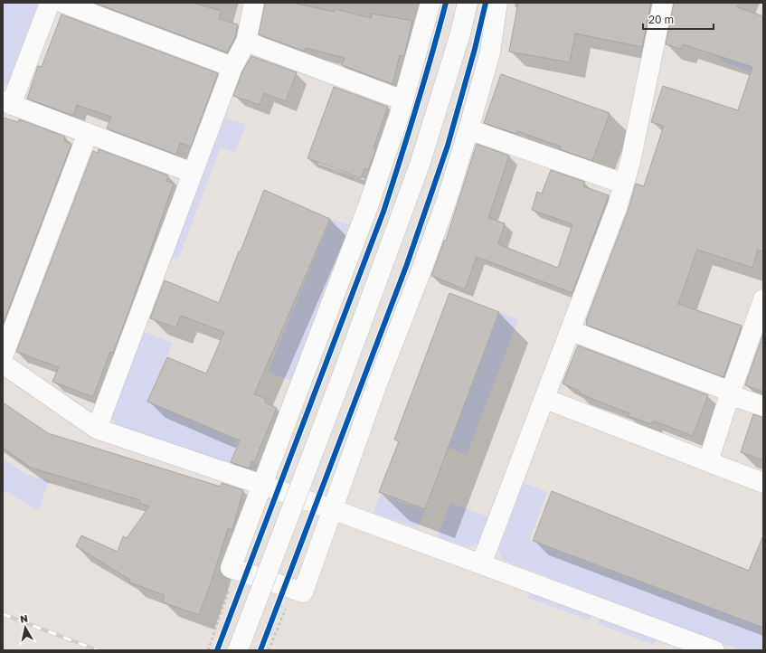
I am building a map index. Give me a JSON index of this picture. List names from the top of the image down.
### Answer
{
  "scale_bar": "20 m",
  "north": "top"
}
